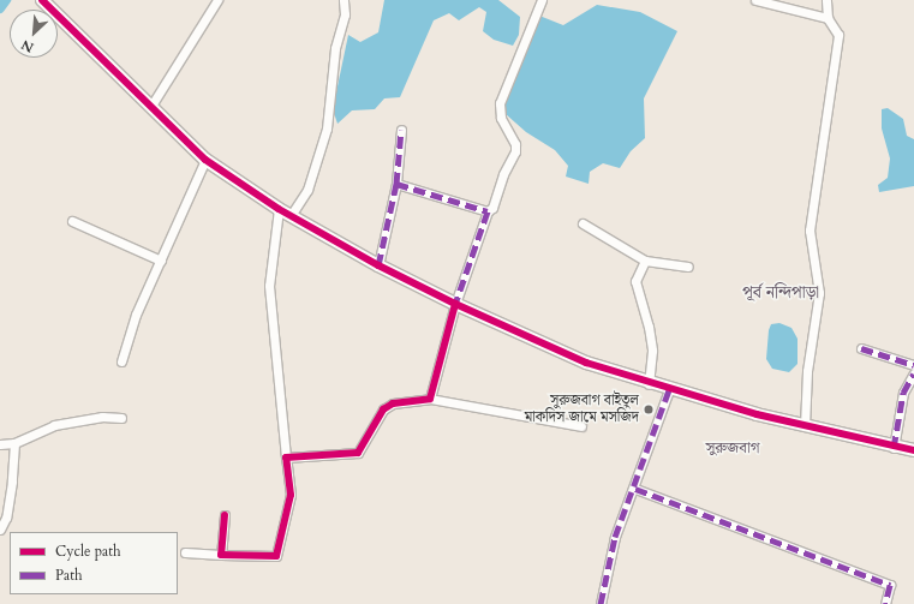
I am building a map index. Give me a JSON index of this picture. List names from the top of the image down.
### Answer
{
  "districts": ["পূর্ব নন্দিপাড়া", "সুরুজবাগ"],
  "places": ["সুরুজবাগ বাইতুল মাকদিস জামে মসজিদ"],
  "legend": ["Cycle path", "Path"],
  "north": "bottom left"
}
